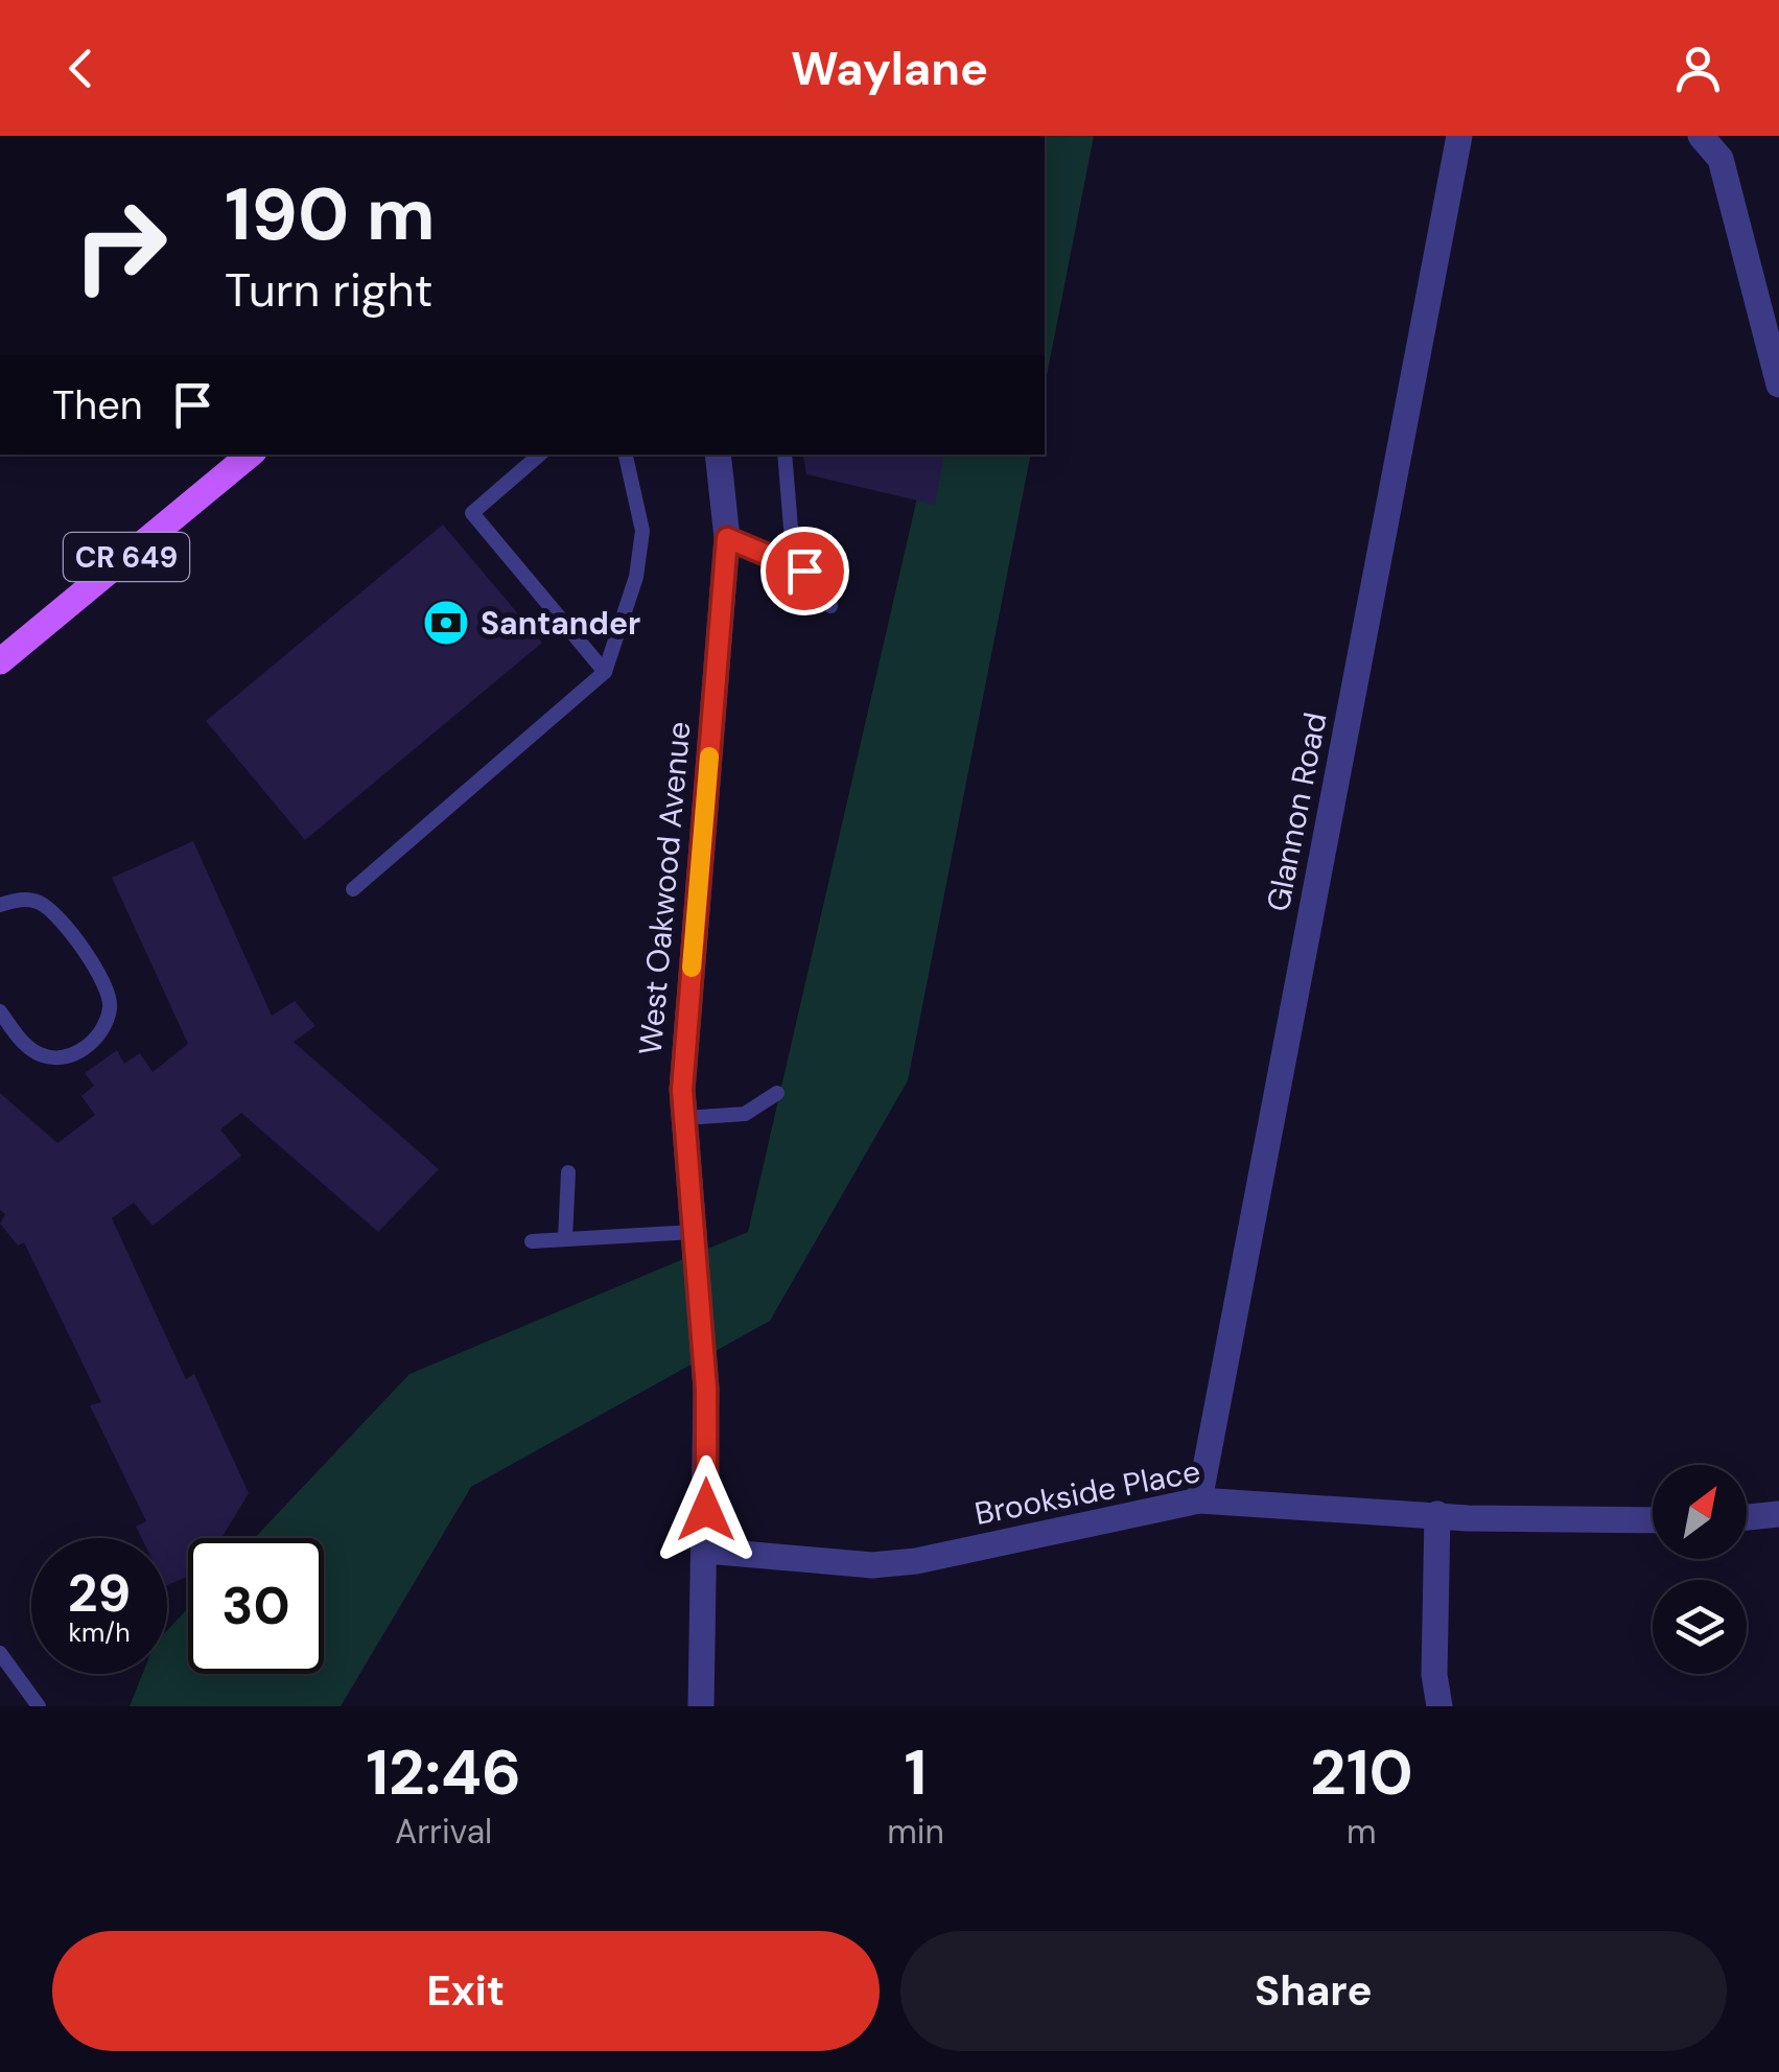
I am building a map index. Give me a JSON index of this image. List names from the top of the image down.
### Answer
{
  "streets": {
    "main road": ["CR 649"],
    "street": ["Glannon Road", "West Oakwood Avenue", "Brookside Place"]
  },
  "crossings": [
    ["Glannon Road", "Brookside Place"],
    ["West Oakwood Avenue", "Brookside Place"]
  ],
  "places": {
    "bank": ["Santander"]
  },
  "north": "top right",
  "page": {
    "header": "Waylane",
    "turn": ["190 m", "Turn right"],
    "then": "Then",
    "speed": "29 km/h",
    "limit": "30",
    "eta": [
      "12:46",
      "Arrival",
      "1",
      "min",
      "210",
      "m"
    ],
    "buttons": ["Exit", "Share"]
  }
}
